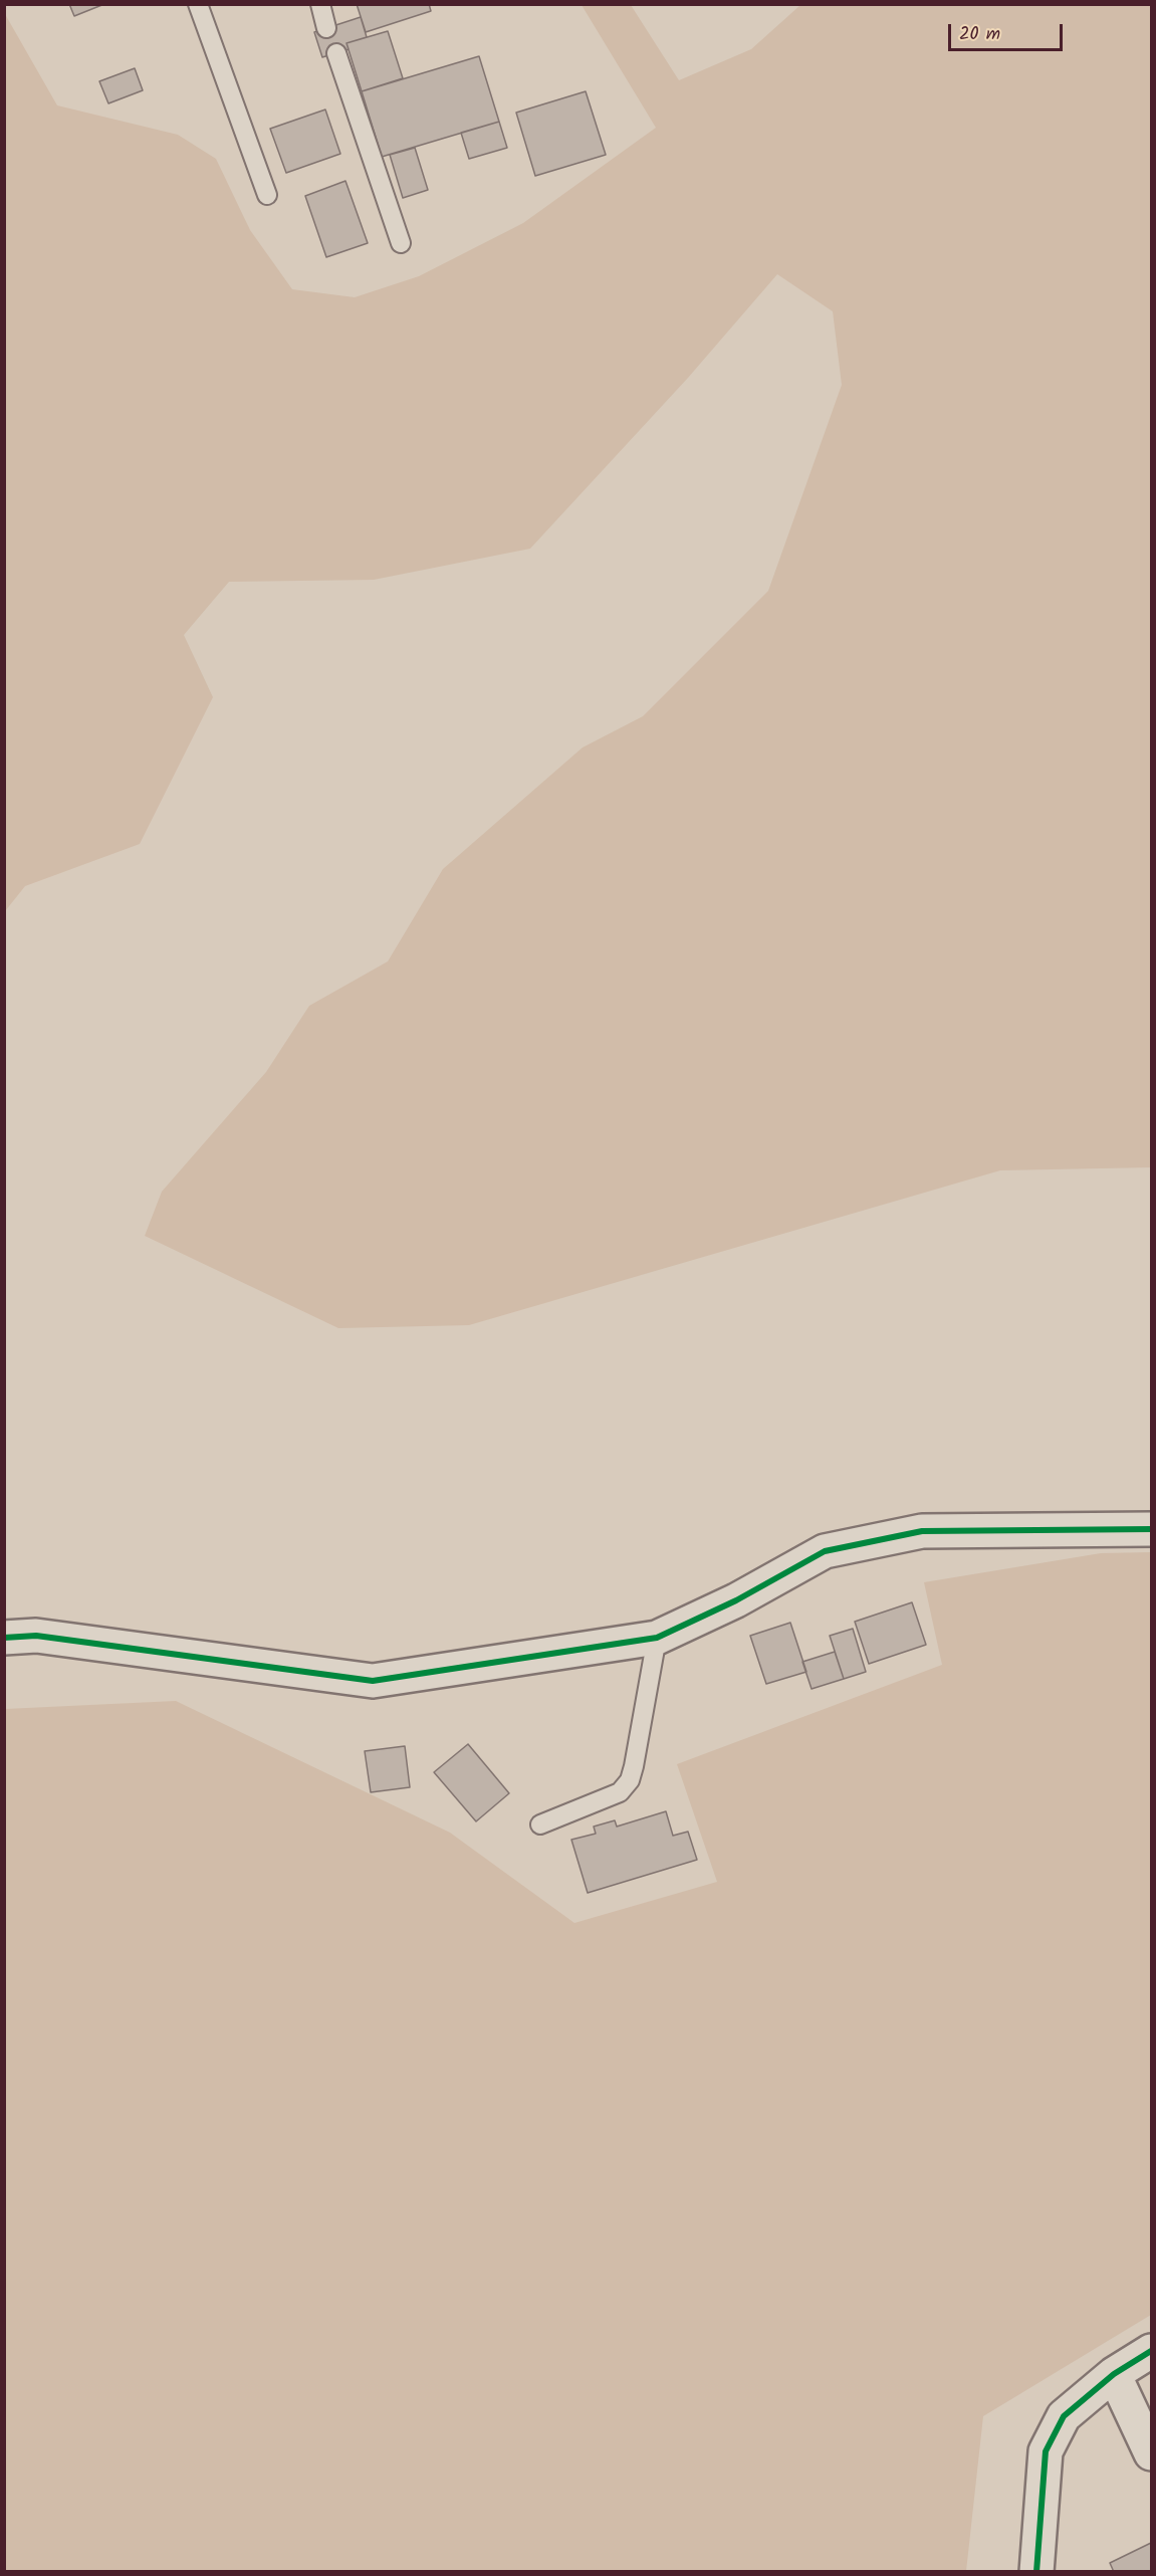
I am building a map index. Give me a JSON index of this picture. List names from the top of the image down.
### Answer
{
  "scale_bar": "20 m"
}
